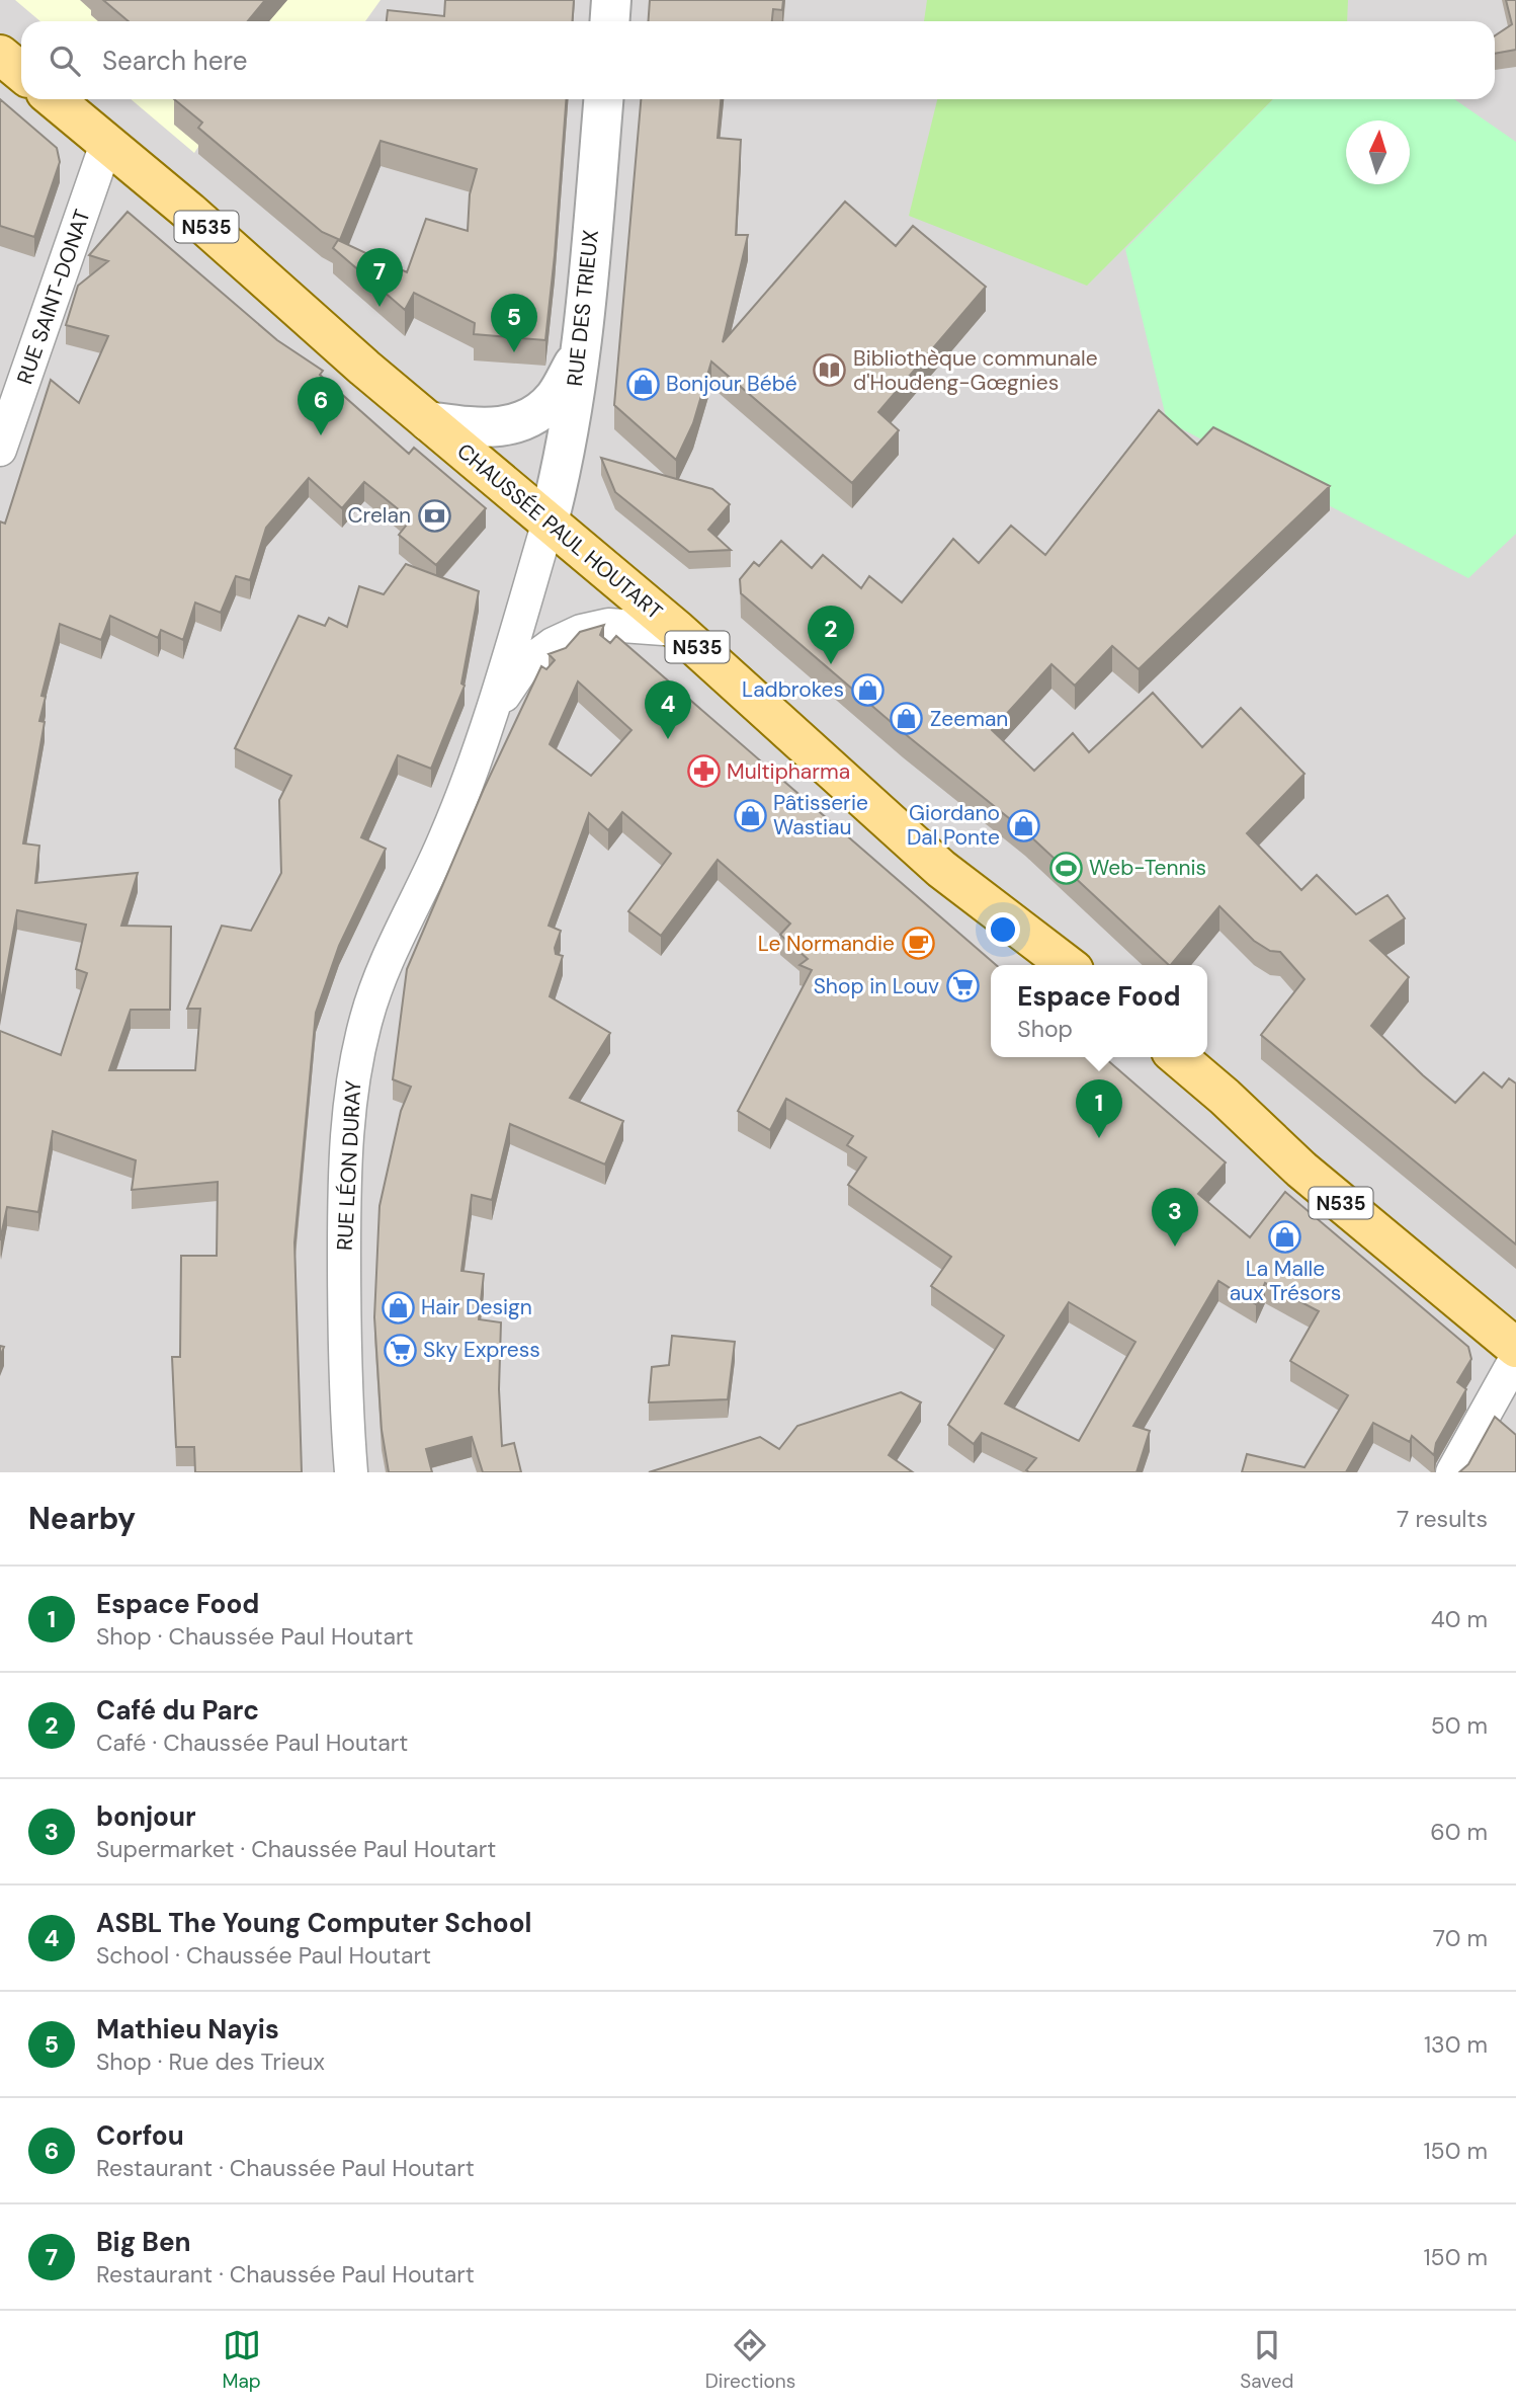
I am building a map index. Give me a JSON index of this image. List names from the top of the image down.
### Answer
{
  "streets": {
    "main road": ["N535", "CHAUSSÉE PAUL HOUTART"],
    "street": ["RUE SAINT-DONAT", "RUE DES TRIEUX", "RUE LÉON DURAY"]
  },
  "crossings": [
    ["RUE SAINT-DONAT", "CHAUSSÉE PAUL HOUTART"],
    ["RUE DES TRIEUX", "CHAUSSÉE PAUL HOUTART"],
    ["RUE DES TRIEUX", "RUE LÉON DURAY"],
    ["CHAUSSÉE PAUL HOUTART", "RUE LÉON DURAY"]
  ],
  "places": {
    "library": ["Bibliothèque communale d'Houdeng-Gœgnies"],
    "shop": [
      "Bonjour Bébé",
      "Ladbrokes",
      "Zeeman",
      "Pâtisserie Wastiau",
      "Giordano Dal Ponte",
      "La Malle aux Trésors",
      "Hair Design"
    ],
    "bank": ["Crelan"],
    "pharmacy": ["Multipharma"],
    "sports": ["Web-Tennis"],
    "cafe": ["Le Normandie"],
    "supermarket": ["Shop in Louv", "Sky Express"]
  },
  "north": "top",
  "page": {
    "search": "Search here",
    "pins": [
      "7",
      "5",
      "6",
      "2",
      "4",
      "1",
      "3"
    ],
    "popup": ["Espace Food", "Shop"],
    "heading": ["Nearby", "7 results"],
    "list": [
      {
        "mark": "1",
        "name": "Espace Food",
        "note": "Shop · Chaussée Paul Houtart",
        "value": "40 m"
      },
      {
        "mark": "2",
        "name": "Café du Parc",
        "note": "Café · Chaussée Paul Houtart",
        "value": "50 m"
      },
      {
        "mark": "3",
        "name": "bonjour",
        "note": "Supermarket · Chaussée Paul Houtart",
        "value": "60 m"
      },
      {
        "mark": "4",
        "name": "ASBL The Young Computer School",
        "note": "School · Chaussée Paul Houtart",
        "value": "70 m"
      },
      {
        "mark": "5",
        "name": "Mathieu Nayis",
        "note": "Shop · Rue des Trieux",
        "value": "130 m"
      },
      {
        "mark": "6",
        "name": "Corfou",
        "note": "Restaurant · Chaussée Paul Houtart",
        "value": "150 m"
      },
      {
        "mark": "7",
        "name": "Big Ben",
        "note": "Restaurant · Chaussée Paul Houtart",
        "value": "150 m"
      }
    ],
    "nav": ["Map", "Directions", "Saved"]
  }
}
